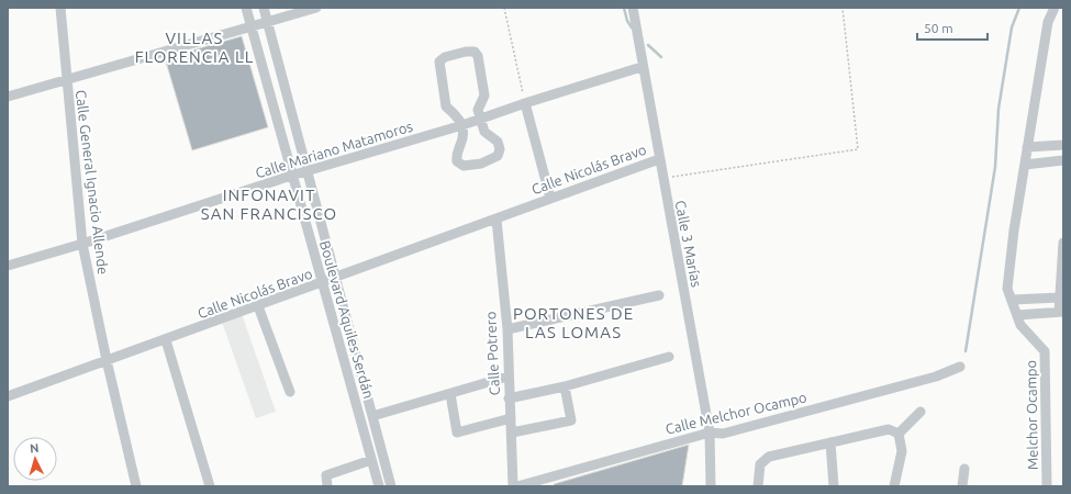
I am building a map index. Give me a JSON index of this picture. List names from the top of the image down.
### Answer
{
  "streets": {
    "street": [
      "Calle Mariano Matamoros",
      "Calle Nicolás Bravo",
      "Calle General Ignacio Allende",
      "Calle 3 Marías",
      "Boulevard Aquiles Serdán",
      "Calle Potrero",
      "Calle Melchor Ocampo",
      "Melchor Ocampo"
    ]
  },
  "crossings": [
    ["Calle Mariano Matamoros", "Calle General Ignacio Allende"],
    ["Calle Mariano Matamoros", "Calle 3 Marías"],
    ["Calle Mariano Matamoros", "Boulevard Aquiles Serdán"],
    ["Calle Nicolás Bravo", "Calle General Ignacio Allende"],
    ["Calle Nicolás Bravo", "Calle 3 Marías"],
    ["Calle Nicolás Bravo", "Boulevard Aquiles Serdán"],
    ["Calle Nicolás Bravo", "Calle Potrero"],
    ["Calle 3 Marías", "Calle Melchor Ocampo"]
  ],
  "districts": ["VILLAS FLORENCIA LL", "INFONAVIT SAN FRANCISCO", "PORTONES DE LAS LOMAS"],
  "scale_bar": "50 m",
  "north": "top"
}
